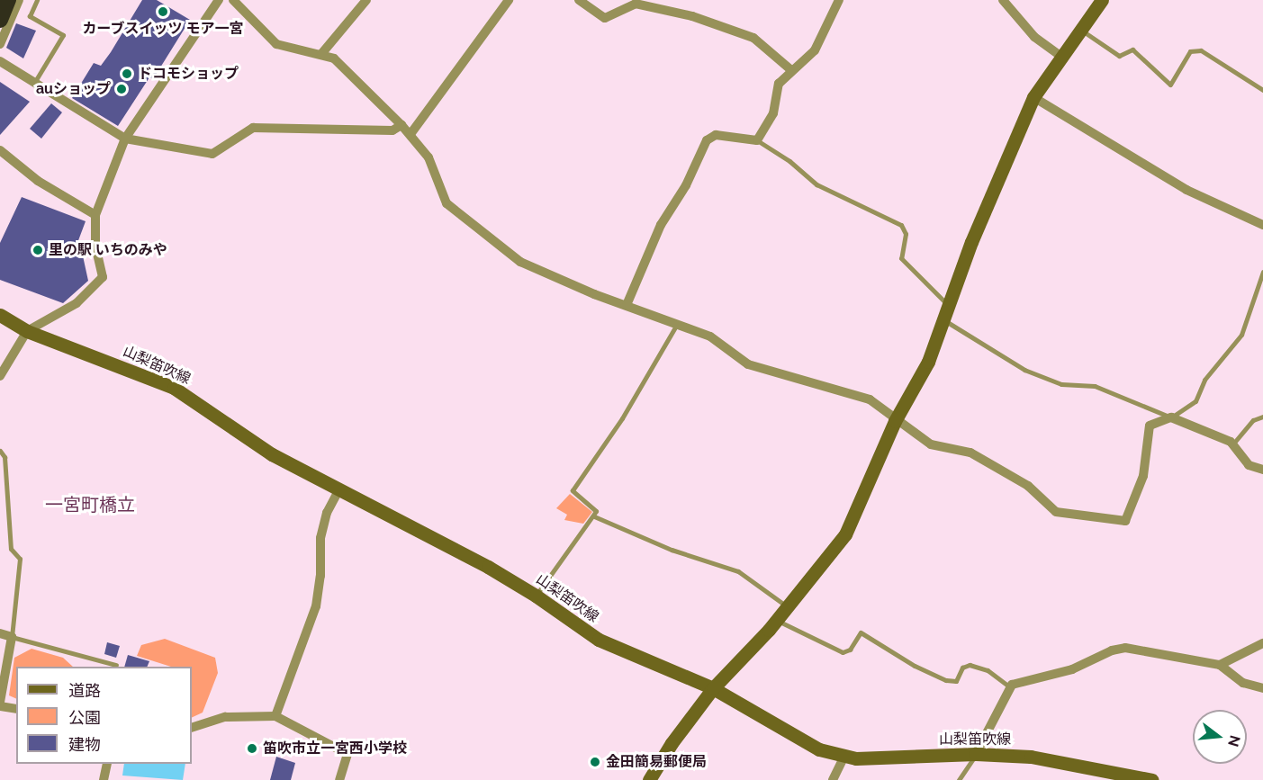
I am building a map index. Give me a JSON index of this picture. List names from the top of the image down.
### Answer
{
  "streets": {
    "main road": ["山梨笛吹線"]
  },
  "districts": ["一宮町橋立"],
  "places": [
    "カーブスイッツ モア一宮",
    "ドコモショップ",
    "auショップ",
    "里の駅 いちのみや",
    "笛吹市立一宮西小学校",
    "金田簡易郵便局"
  ],
  "legend": ["道路", "公園", "建物"],
  "north": "right"
}
